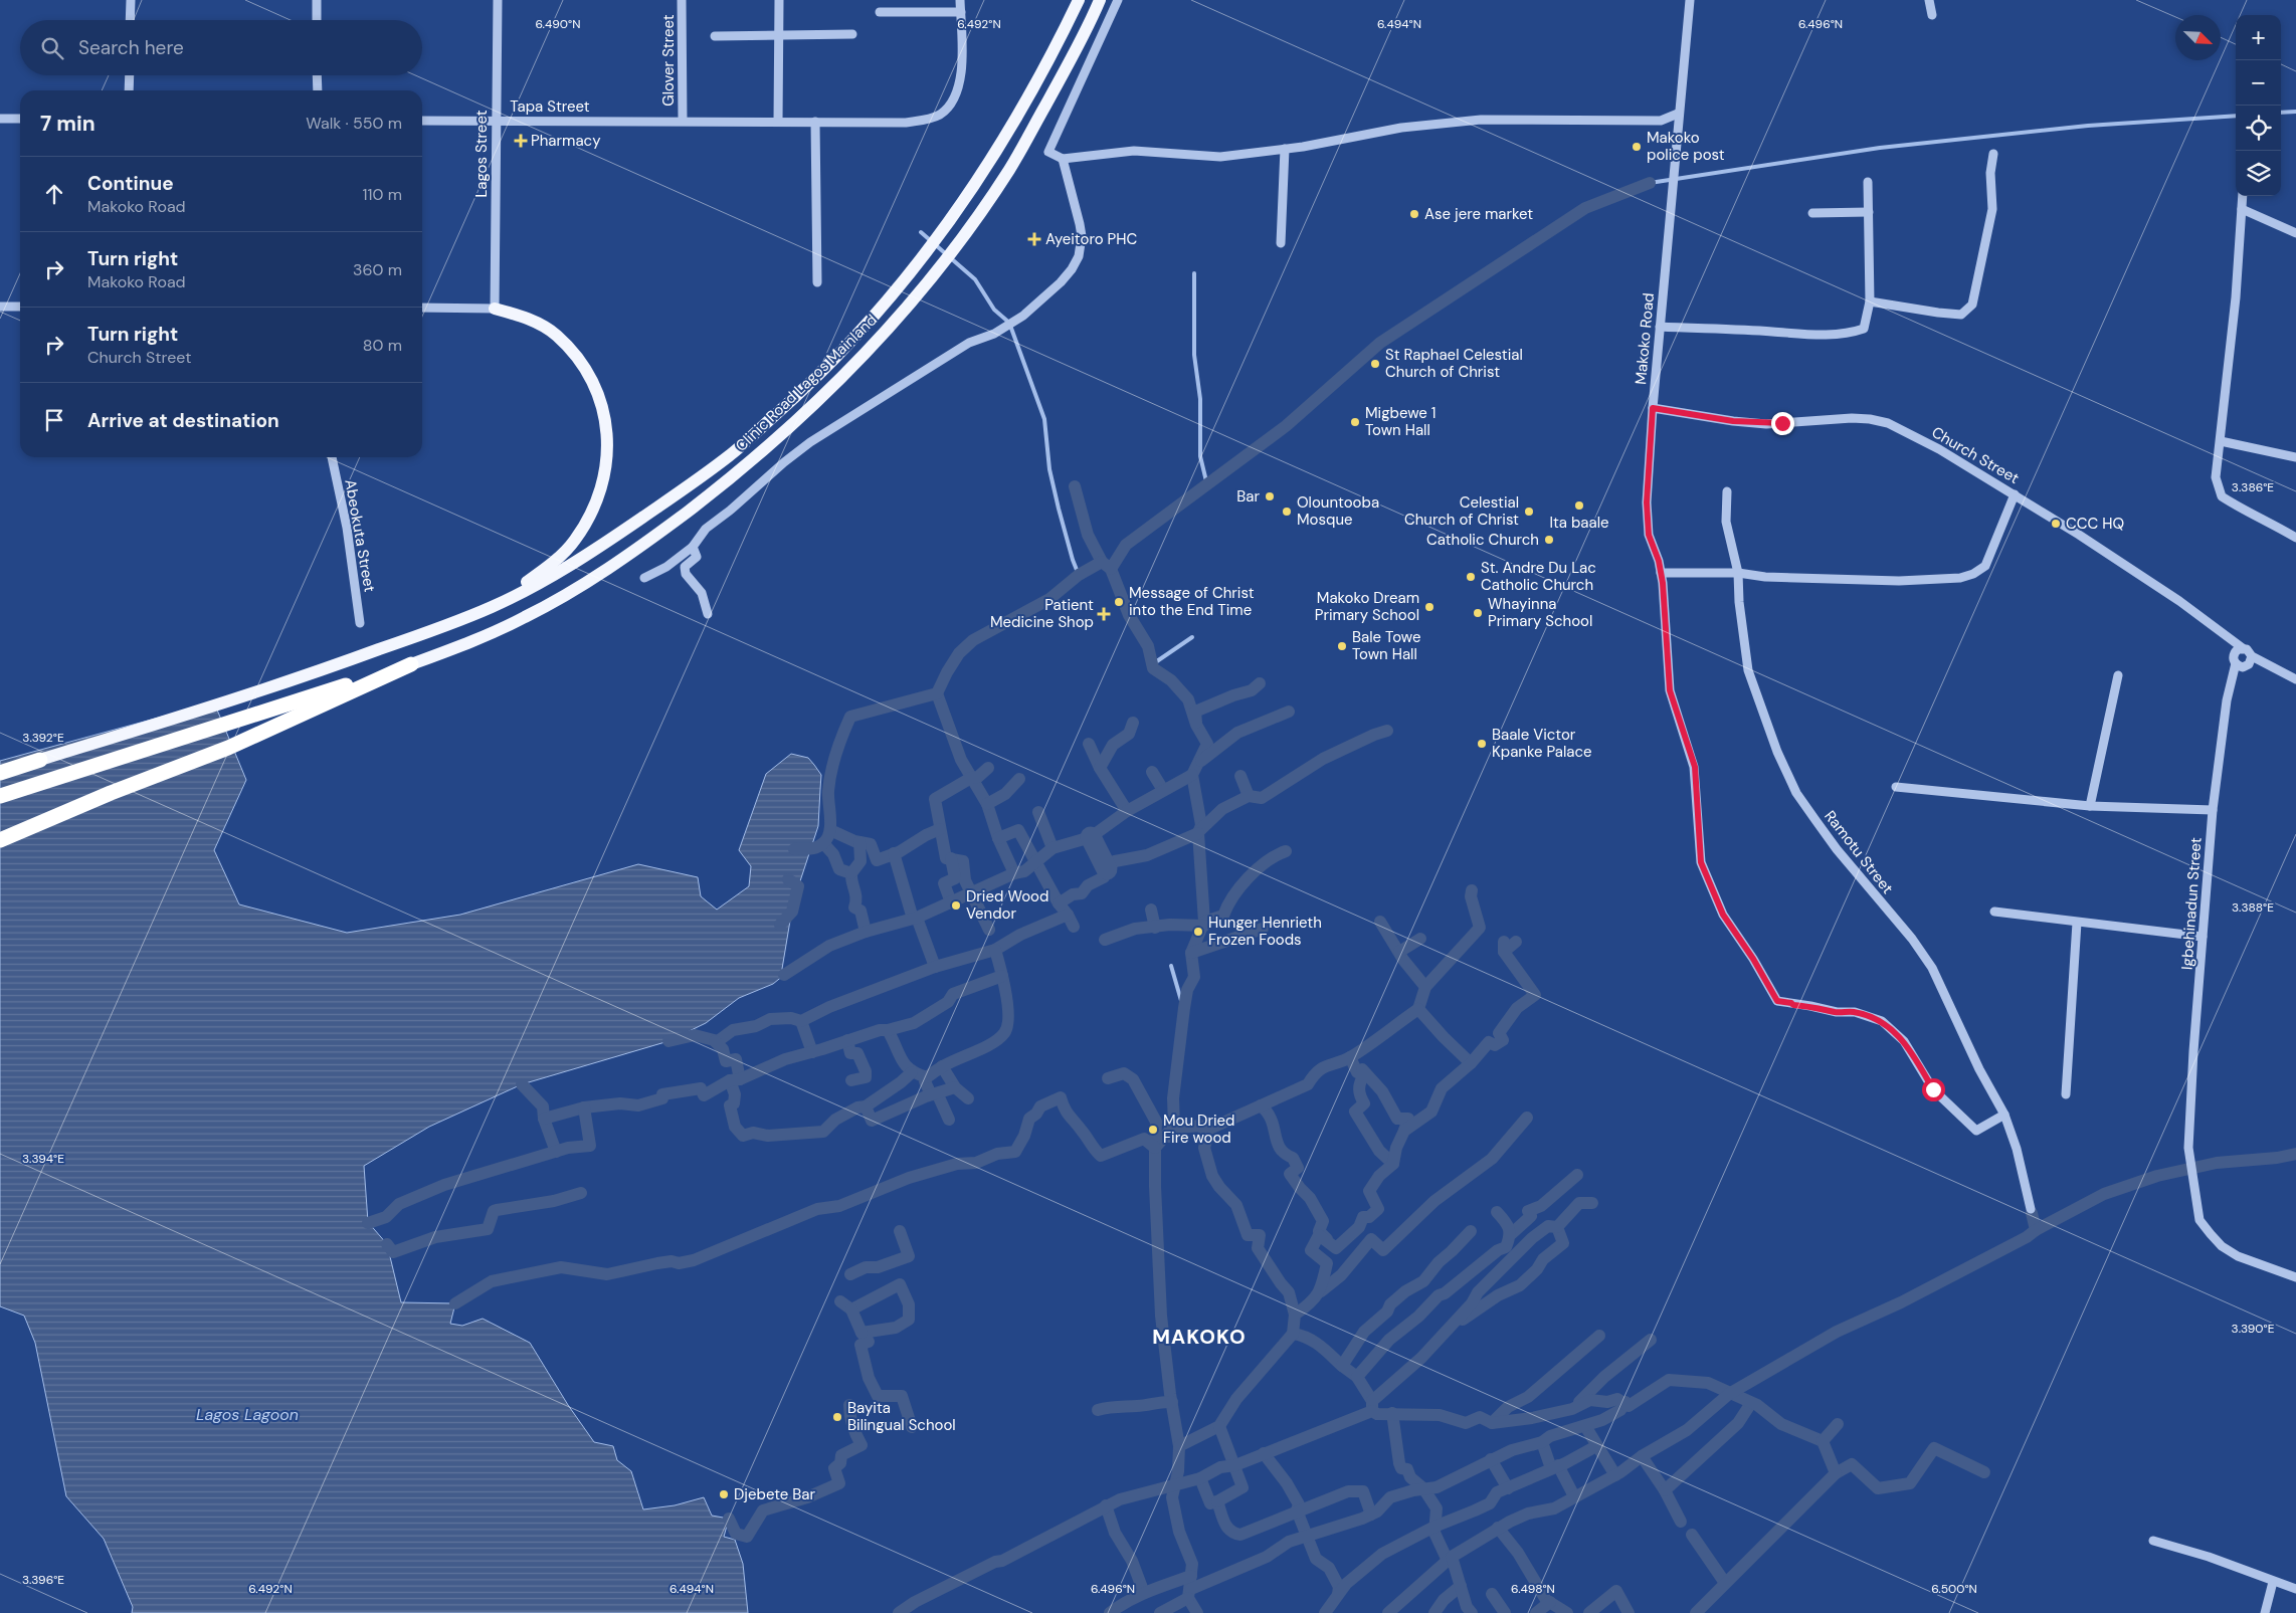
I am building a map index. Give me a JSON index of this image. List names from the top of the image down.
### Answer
{
  "streets": {
    "main road": ["Clinic Road Lagos Mainland"],
    "street": [
      "Glover Street",
      "Tapa Street",
      "Lagos Street",
      "Makoko Road",
      "Church Street",
      "Abeokuta Street",
      "Ramotu Street",
      "Igbehinadun Street"
    ]
  },
  "crossings": [
    ["Glover Street", "Tapa Street"],
    ["Tapa Street", "Lagos Street"],
    ["Makoko Road", "Church Street"],
    ["Makoko Road", "Ramotu Street"],
    ["Church Street", "Igbehinadun Street"]
  ],
  "districts": ["MAKOKO"],
  "water": ["Lagos Lagoon"],
  "places": {
    "health": ["Pharmacy", "Ayeitoro PHC", "Patient Medicine Shop"],
    "other": [
      "Makoko police post",
      "Ase jere market",
      "St Raphael Celestial Church of Christ",
      "Migbewe 1 Town Hall",
      "Bar",
      "Ita baale",
      "Olountooba Mosque",
      "Celestial Church of Christ",
      "CCC HQ",
      "Catholic Church",
      "St. Andre Du Lac Catholic Church",
      "Message of Christ into the End Time",
      "Makoko Dream Primary School",
      "Whayinna Primary School",
      "Bale Towe Town Hall",
      "Baale Victor Kpanke Palace",
      "Dried Wood Vendor",
      "Hunger Henrieth Frozen Foods",
      "Mou Dried Fire wood",
      "Bayita Bilingual School",
      "Djebete Bar"
    ]
  },
  "north": "bottom right",
  "page": {
    "map_buttons": ["+", "−"],
    "search": "Search here",
    "heading": ["7 min", "Walk · 550 m"],
    "list": [
      ["Continue", "Makoko Road", "110 m"],
      ["Turn right", "Makoko Road", "360 m"],
      ["Turn right", "Church Street", "80 m"],
      "Arrive at destination"
    ]
  },
  "coordinates": [
    "6.490°N",
    "6.492°N",
    "6.494°N",
    "6.496°N",
    "3.386°E",
    "3.392°E",
    "3.388°E",
    "3.394°E",
    "3.390°E",
    "3.396°E",
    "6.498°N",
    "6.500°N"
  ]
}
